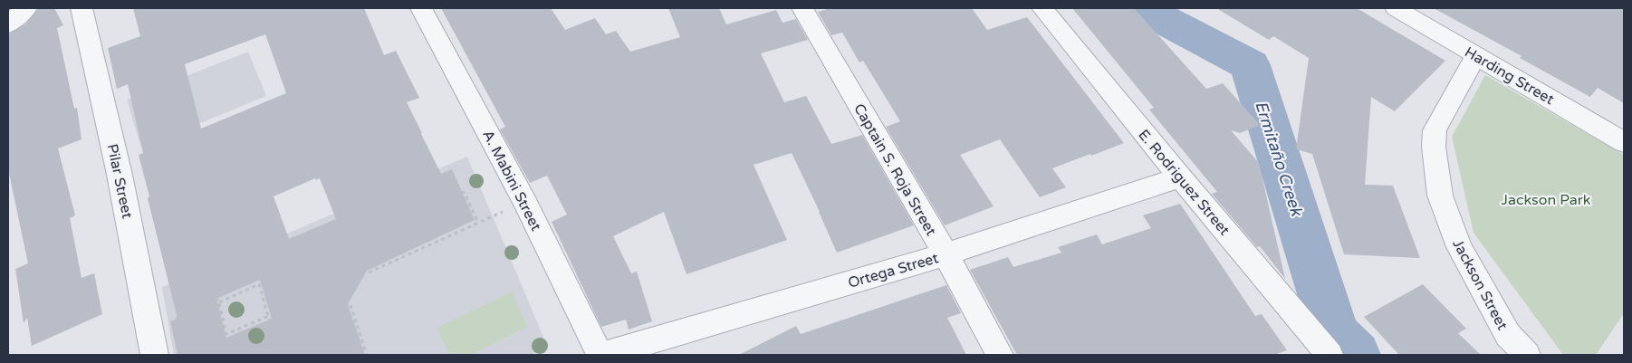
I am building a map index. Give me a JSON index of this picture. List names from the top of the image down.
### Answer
{
  "streets": {
    "street": [
      "Harding Street",
      "Captain S. Roja Street",
      "A. Mabini Street",
      "Pilar Street",
      "E. Rodriguez Street",
      "Ortega Street",
      "Jackson Street"
    ]
  },
  "crossings": [
    ["Harding Street", "Jackson Street"],
    ["Captain S. Roja Street", "Ortega Street"],
    ["A. Mabini Street", "Ortega Street"],
    ["E. Rodriguez Street", "Ortega Street"]
  ],
  "water": ["Ermitaño Creek"],
  "parks": ["Jackson Park"]
}
